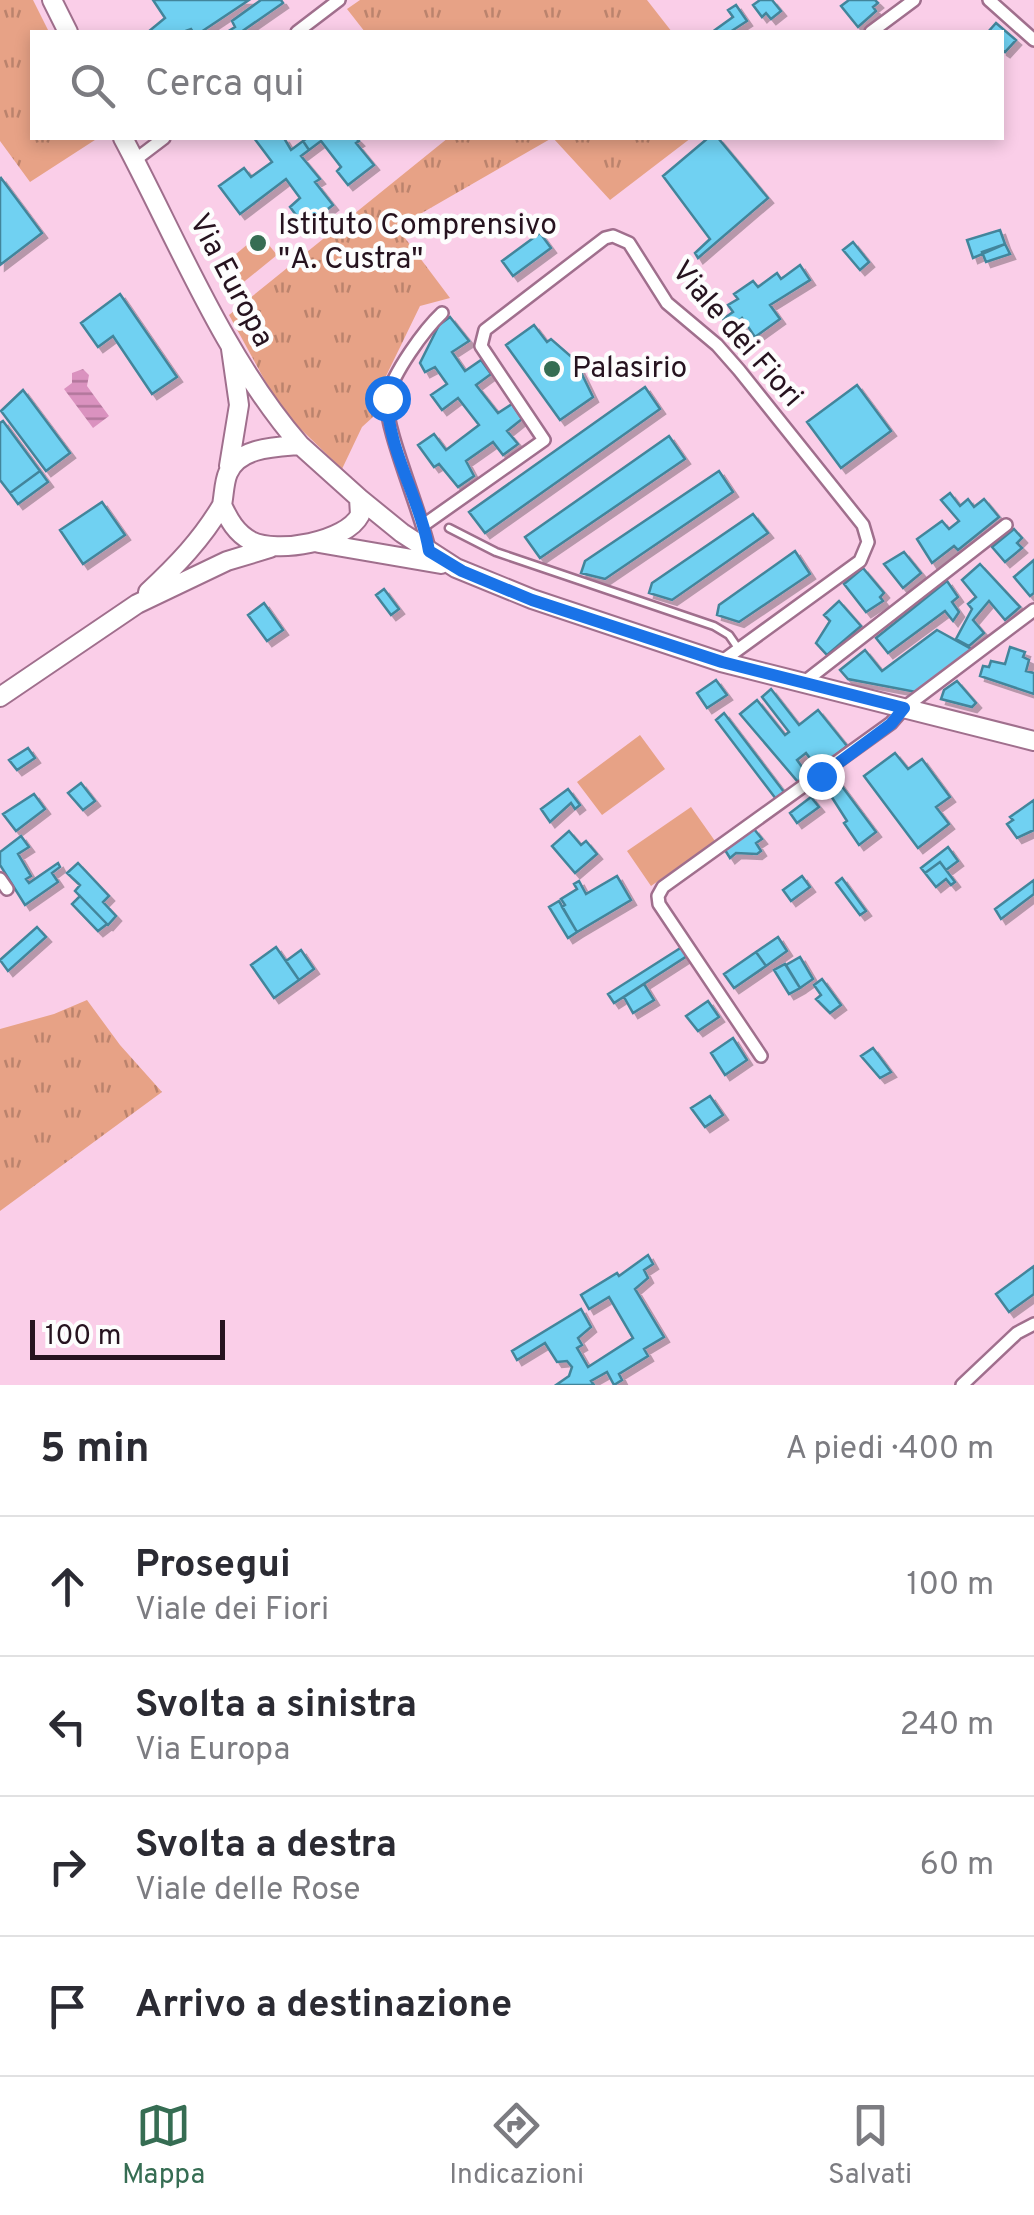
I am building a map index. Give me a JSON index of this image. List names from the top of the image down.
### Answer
{
  "streets": {
    "street": ["Via Europa", "Viale dei Fiori"]
  },
  "places": ["Istituto Comprensivo \"A. Custra\"", "Palasirio"],
  "scale_bar": "100 m",
  "page": {
    "search": "Cerca qui",
    "scale": "100 m",
    "heading": ["5 min", "A piedi · 400 m"],
    "list": [
      ["Prosegui", "Viale dei Fiori", "100 m"],
      ["Svolta a sinistra", "Via Europa", "240 m"],
      ["Svolta a destra", "Viale delle Rose", "60 m"],
      "Arrivo a destinazione"
    ],
    "nav": ["Mappa", "Indicazioni", "Salvati"]
  }
}
